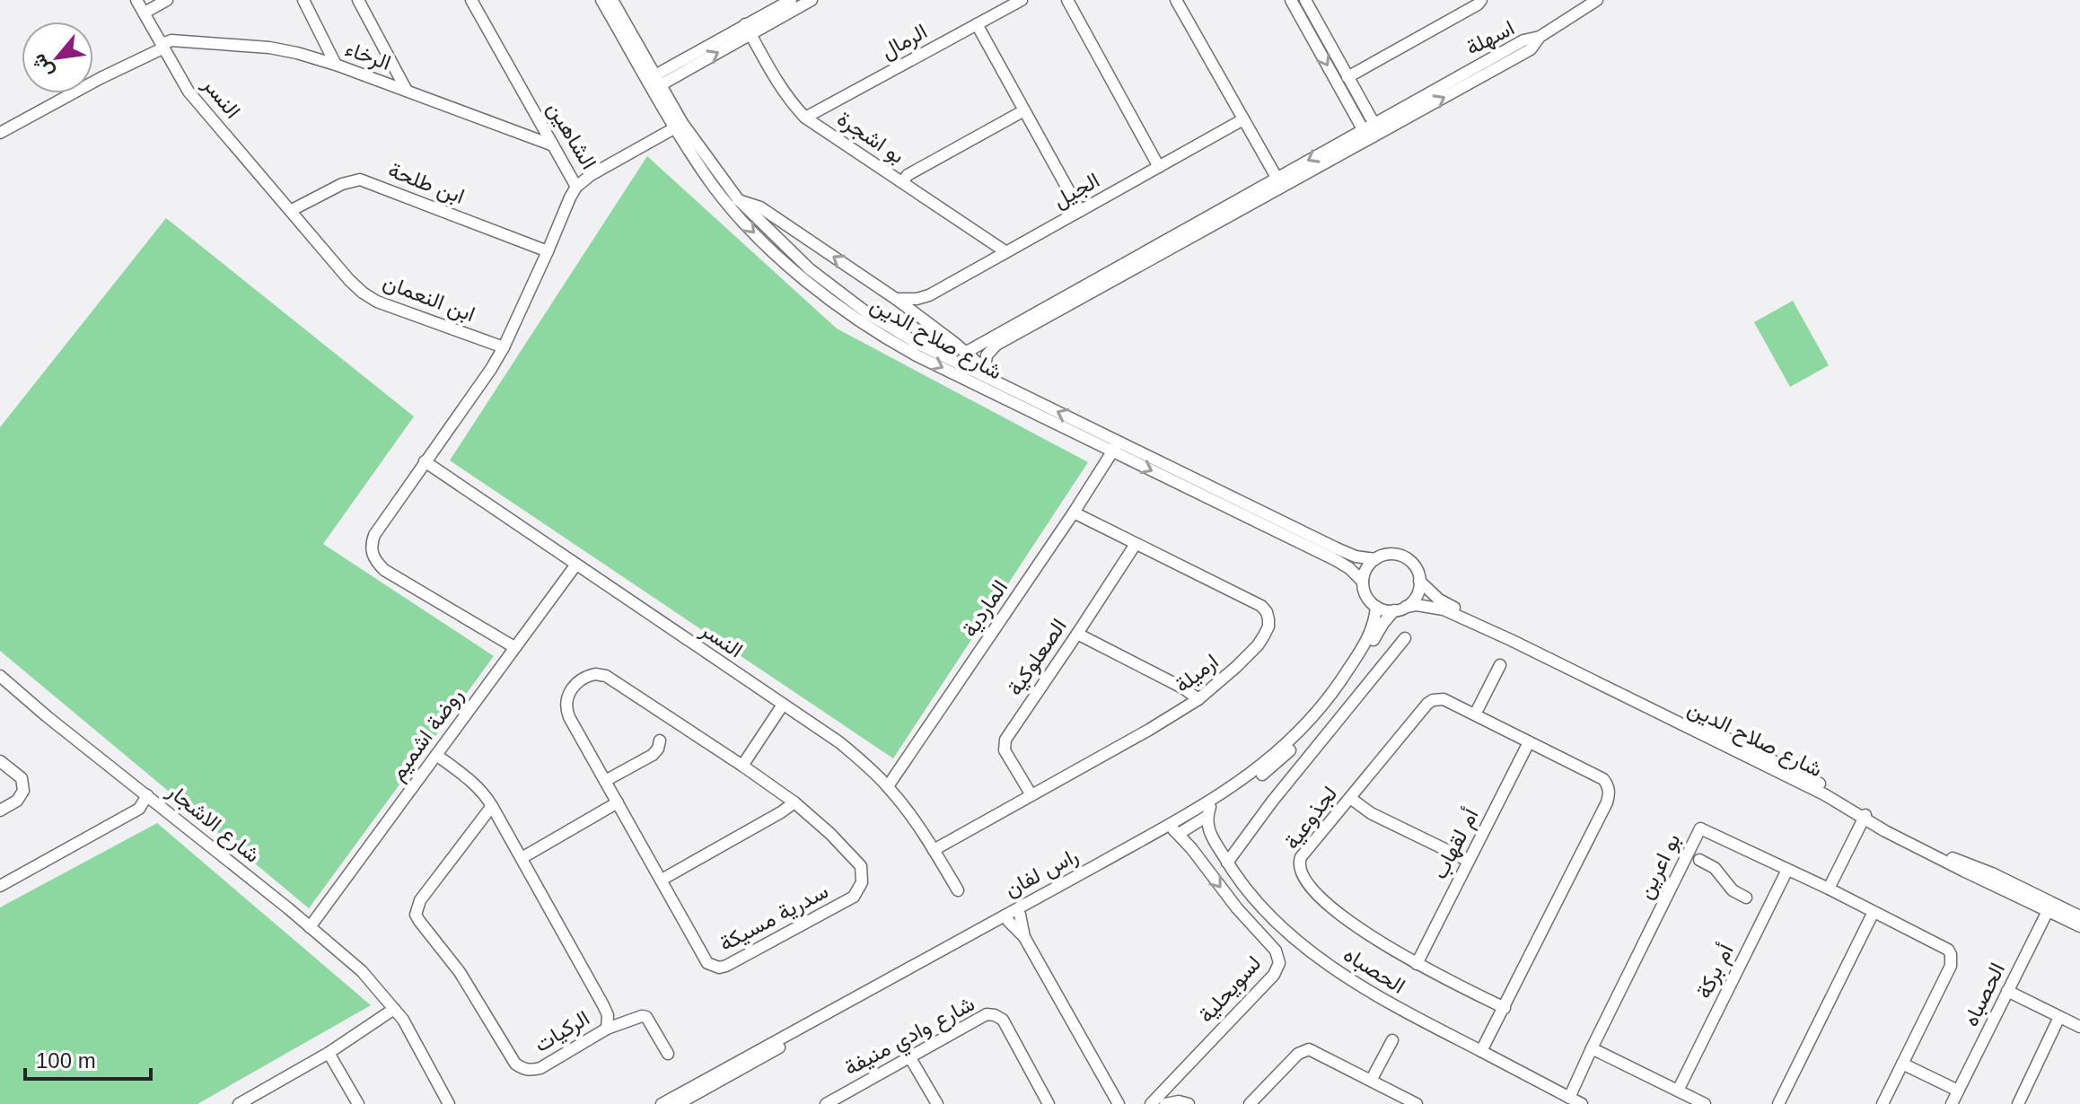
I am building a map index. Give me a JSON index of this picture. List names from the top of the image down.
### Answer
{
  "streets": {
    "street": [
      "اسهلة",
      "الرمال",
      "الرخاء",
      "النسر",
      "الشاهين",
      "بو اشجرة",
      "ابن طلحة",
      "الجيل",
      "ابن النعمان",
      "شارع صلاح الدين",
      "الماردية",
      "الصعلوكية",
      "ارميلة",
      "روضة اشميم",
      "لجذوعية",
      "شارع الاشجار",
      "أم لقهاب",
      "بو اعرين",
      "راس لفان",
      "سدرية مسيكة",
      "الحصباه",
      "أم بركة",
      "لسويحلية",
      "الركيات",
      "شارع وادي منيفة"
    ]
  },
  "crossings": [
    ["اسهلة", "شارع صلاح الدين"],
    ["الرمال", "بو اشجرة"],
    ["الرخاء", "النسر"],
    ["الرخاء", "الشاهين"],
    ["النسر", "ابن طلحة"],
    ["النسر", "ابن النعمان"],
    ["النسر", "الماردية"],
    ["النسر", "ارميلة"],
    ["النسر", "روضة اشميم"],
    ["الشاهين", "شارع صلاح الدين"],
    ["بو اشجرة", "الجيل"],
    ["ابن طلحة", "ابن النعمان"],
    ["الجيل", "شارع صلاح الدين"],
    ["شارع صلاح الدين", "الماردية"],
    ["شارع صلاح الدين", "راس لفان"],
    ["شارع صلاح الدين", "الحصباه"],
    ["الماردية", "ارميلة"],
    ["الصعلوكية", "ارميلة"],
    ["روضة اشميم", "شارع الاشجار"],
    ["روضة اشميم", "الركيات"],
    ["لجذوعية", "أم لقهاب"],
    ["لجذوعية", "الحصباه"],
    ["بو اعرين", "الحصباه"],
    ["بو اعرين", "أم بركة"],
    ["راس لفان", "الحصباه"],
    ["راس لفان", "لسويحلية"]
  ],
  "scale_bar": "100 m",
  "north": "bottom left"
}
